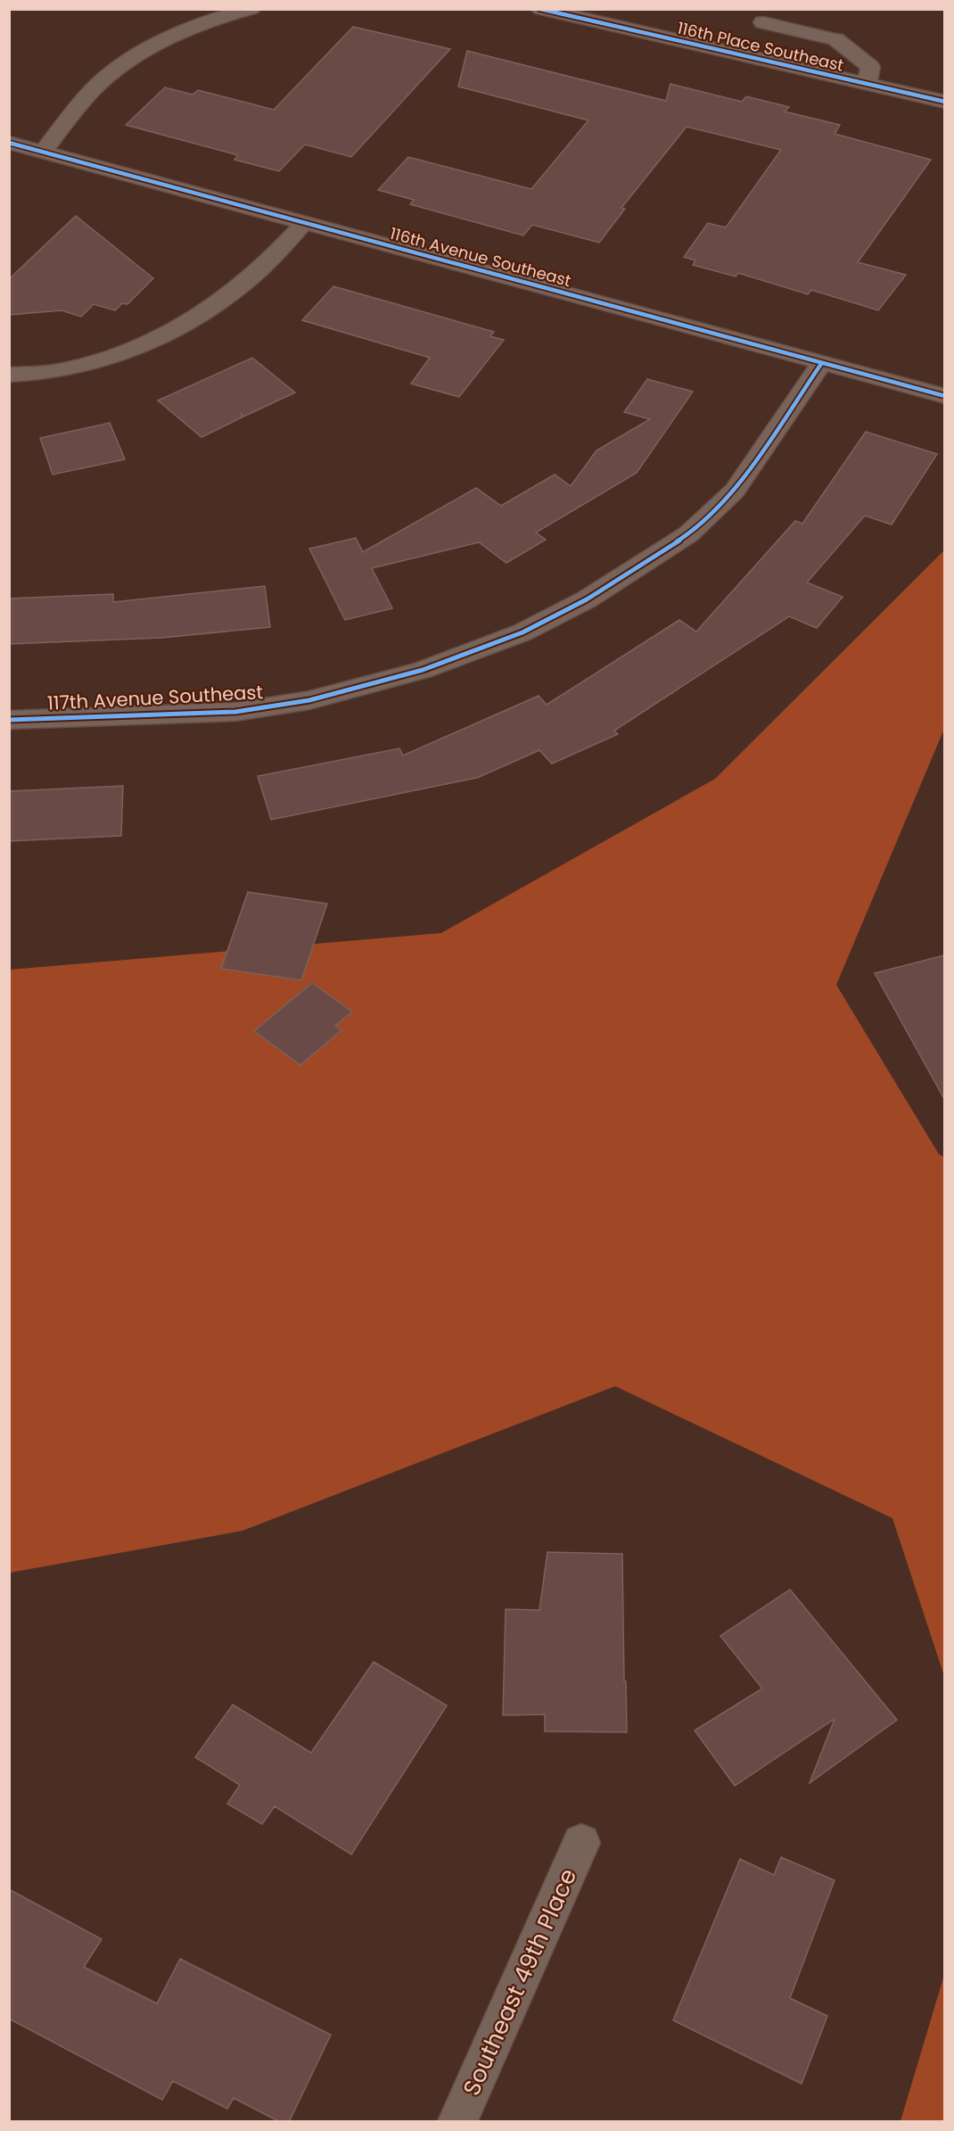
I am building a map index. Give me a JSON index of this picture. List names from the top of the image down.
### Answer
{
  "streets": {
    "street": [
      "116th Place Southeast",
      "116th Avenue Southeast",
      "117th Avenue Southeast",
      "Southeast 49th Place"
    ]
  },
  "crossings": [
    ["116th Avenue Southeast", "117th Avenue Southeast"]
  ]
}
